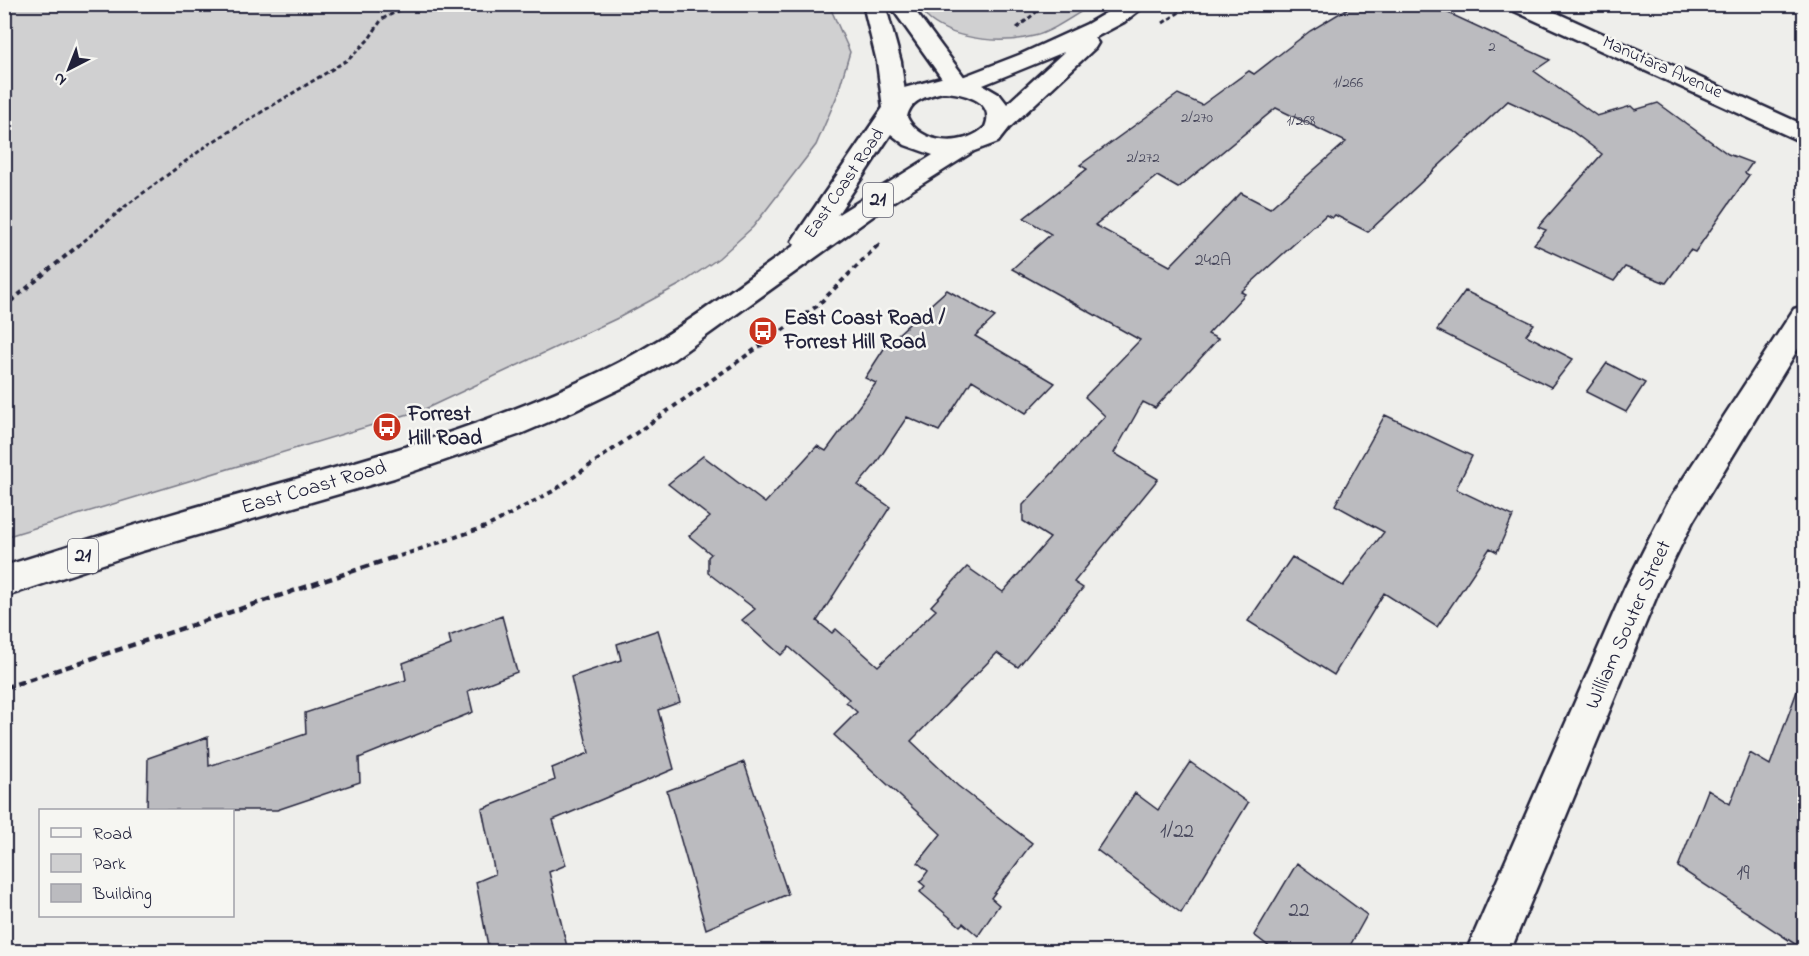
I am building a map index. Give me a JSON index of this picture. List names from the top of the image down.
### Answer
{
  "streets": {
    "main road": [
      "Manutara Avenue",
      "East Coast Road",
      "21",
      "William Souter Street"
    ]
  },
  "crossings": [
    ["East Coast Road", "21"]
  ],
  "places": {
    "bus stop": ["East Coast Road / Forrest Hill Road", "Forrest Hill Road"]
  },
  "house_numbers": [
    "2",
    "1/266",
    "2/270",
    "1/268",
    "2/272",
    "242A",
    "1/22",
    "19",
    "22"
  ],
  "legend": ["Road", "Park", "Building"],
  "north": "bottom left"
}
